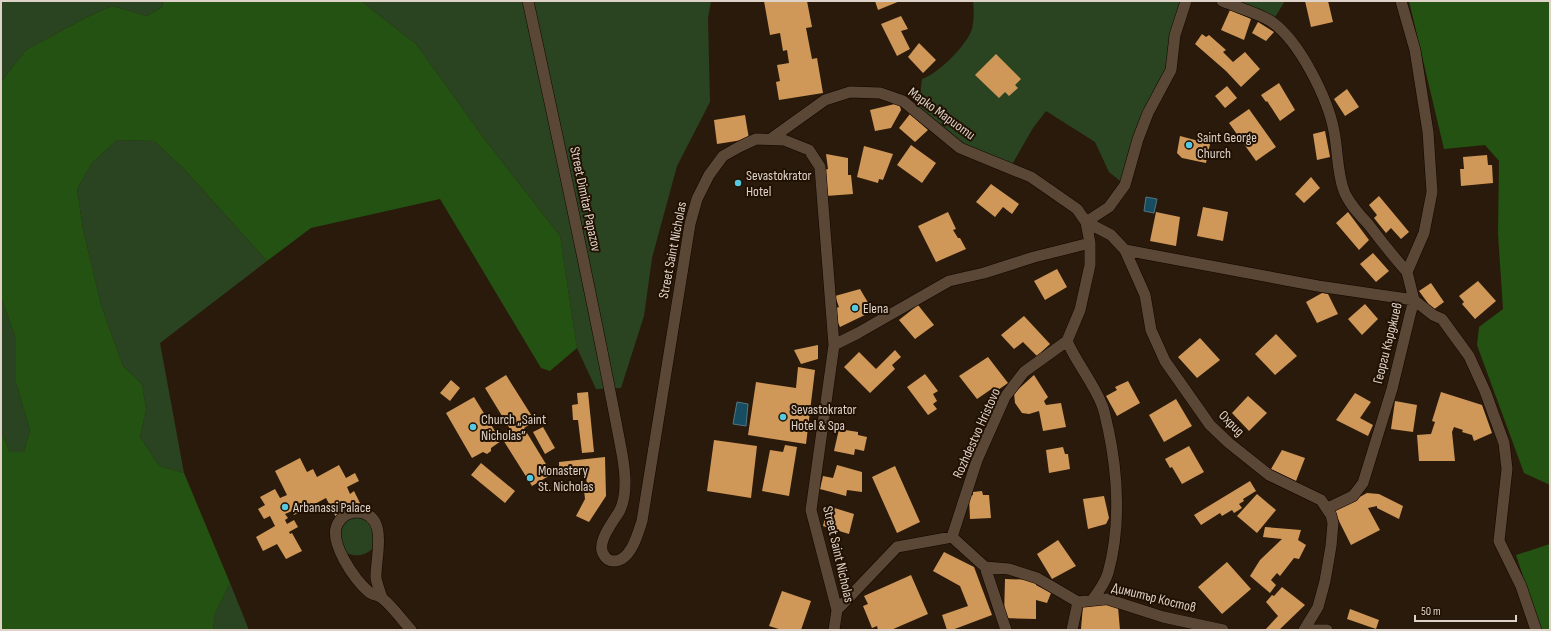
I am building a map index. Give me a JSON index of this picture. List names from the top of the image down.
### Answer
{
  "streets": {
    "street": [
      "Марко Мариоти",
      "Street Dimitar Papazov",
      "Street Saint Nicholas",
      "Георги Кърджиев",
      "Охрид",
      "Rozhdestvo Hristovo",
      "Димитър Костов"
    ]
  },
  "crossings": [
    ["Марко Мариоти", "Street Saint Nicholas"],
    ["Марко Мариоти", "Охрид"],
    ["Street Dimitar Papazov", "Street Saint Nicholas"],
    ["Георги Кърджиев", "Охрид"]
  ],
  "places": [
    "Saint George Church",
    "Sevastokrator Hotel",
    "Elena",
    "Sevastokrator Hotel & Spa",
    "Church „Saint Nicholas”",
    "Monastery St. Nicholas",
    "Arbanassi Palace"
  ],
  "scale_bar": "50 m"
}
